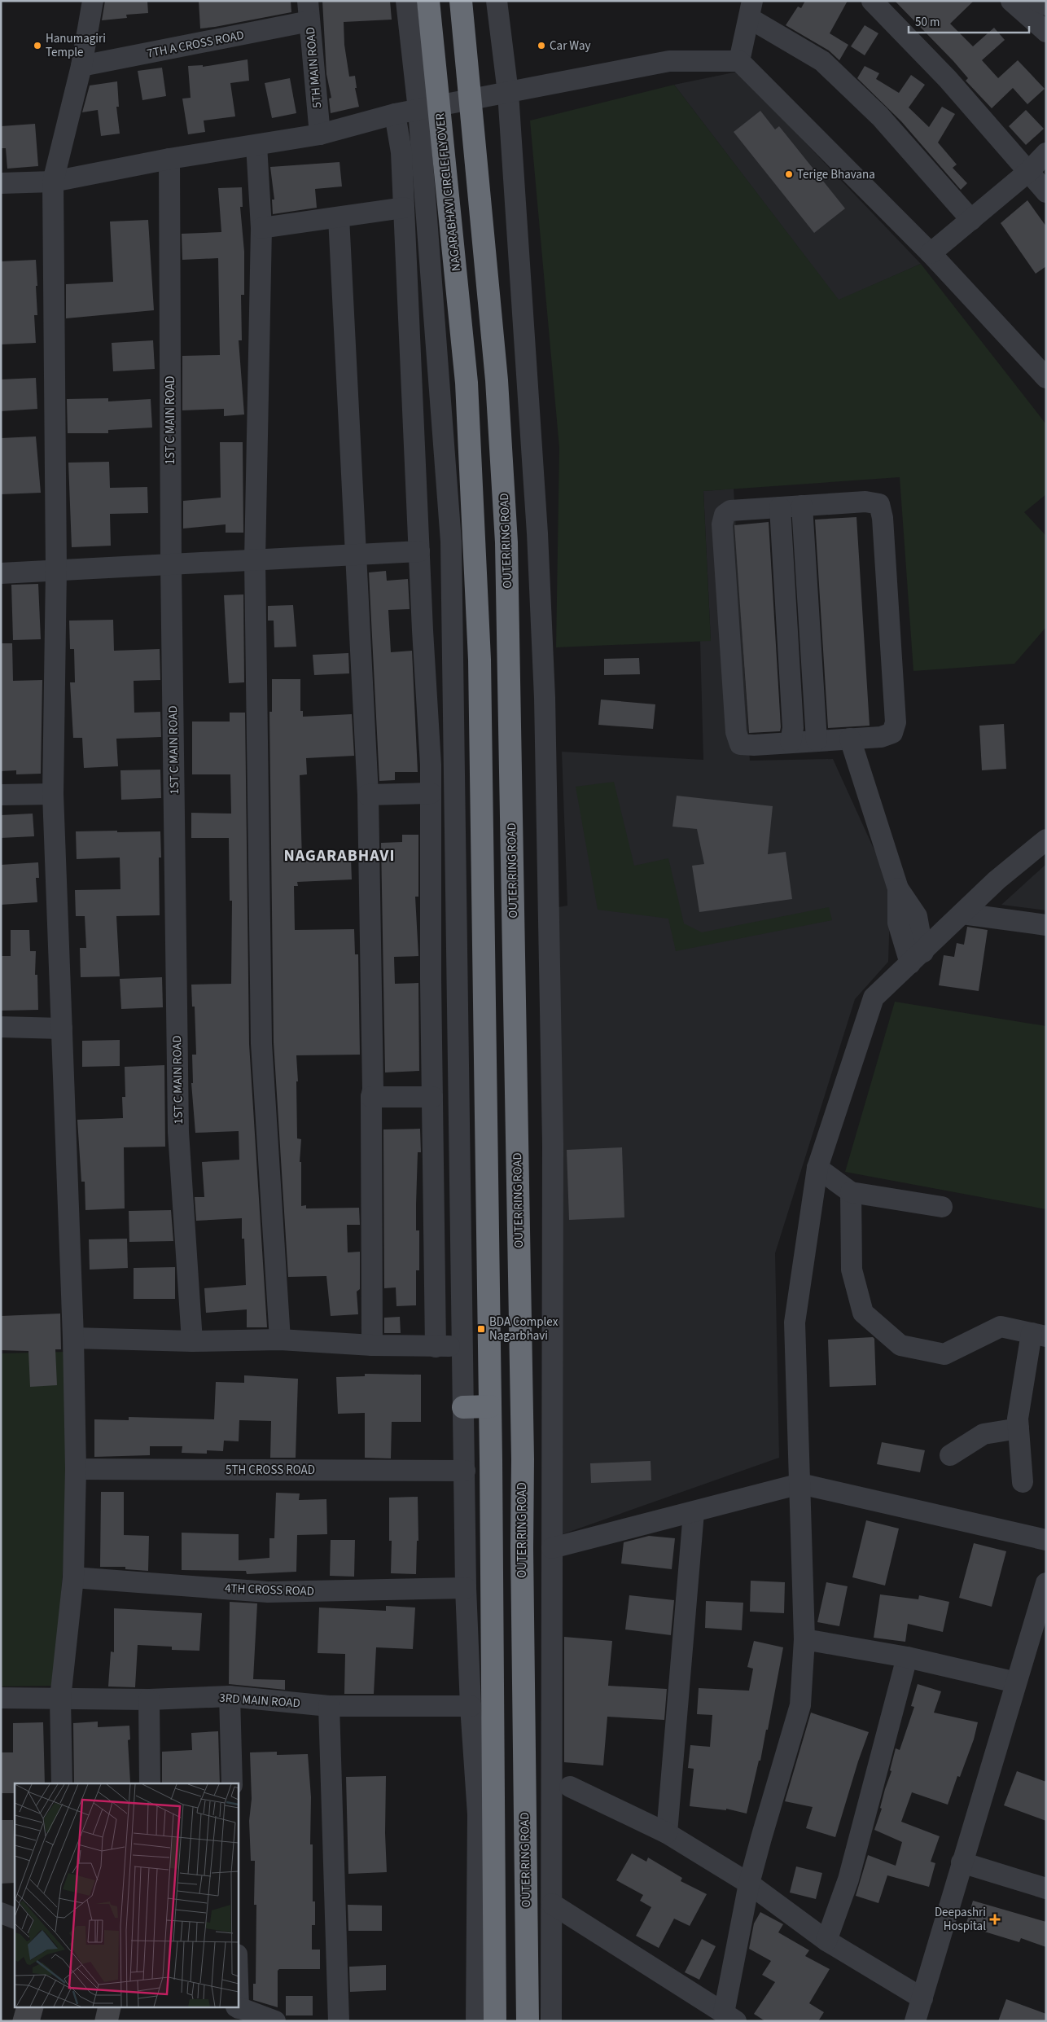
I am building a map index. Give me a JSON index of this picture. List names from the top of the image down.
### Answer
{
  "streets": {
    "highway": ["NAGARABHAVI CIRCLE FLYOVER", "OUTER RING ROAD"],
    "street": [
      "7TH A CROSS ROAD",
      "5TH MAIN ROAD",
      "1ST C MAIN ROAD",
      "5TH CROSS ROAD",
      "4TH CROSS ROAD",
      "3RD MAIN ROAD"
    ]
  },
  "crossings": [
    ["7TH A CROSS ROAD", "5TH MAIN ROAD"]
  ],
  "districts": ["NAGARABHAVI"],
  "places": {
    "other": ["Hanumagiri Temple", "Car Way", "Terige Bhavana"],
    "transit": ["BDA Complex Nagarbhavi"],
    "health": ["Deepashri Hospital"]
  },
  "scale_bar": "50 m"
}
